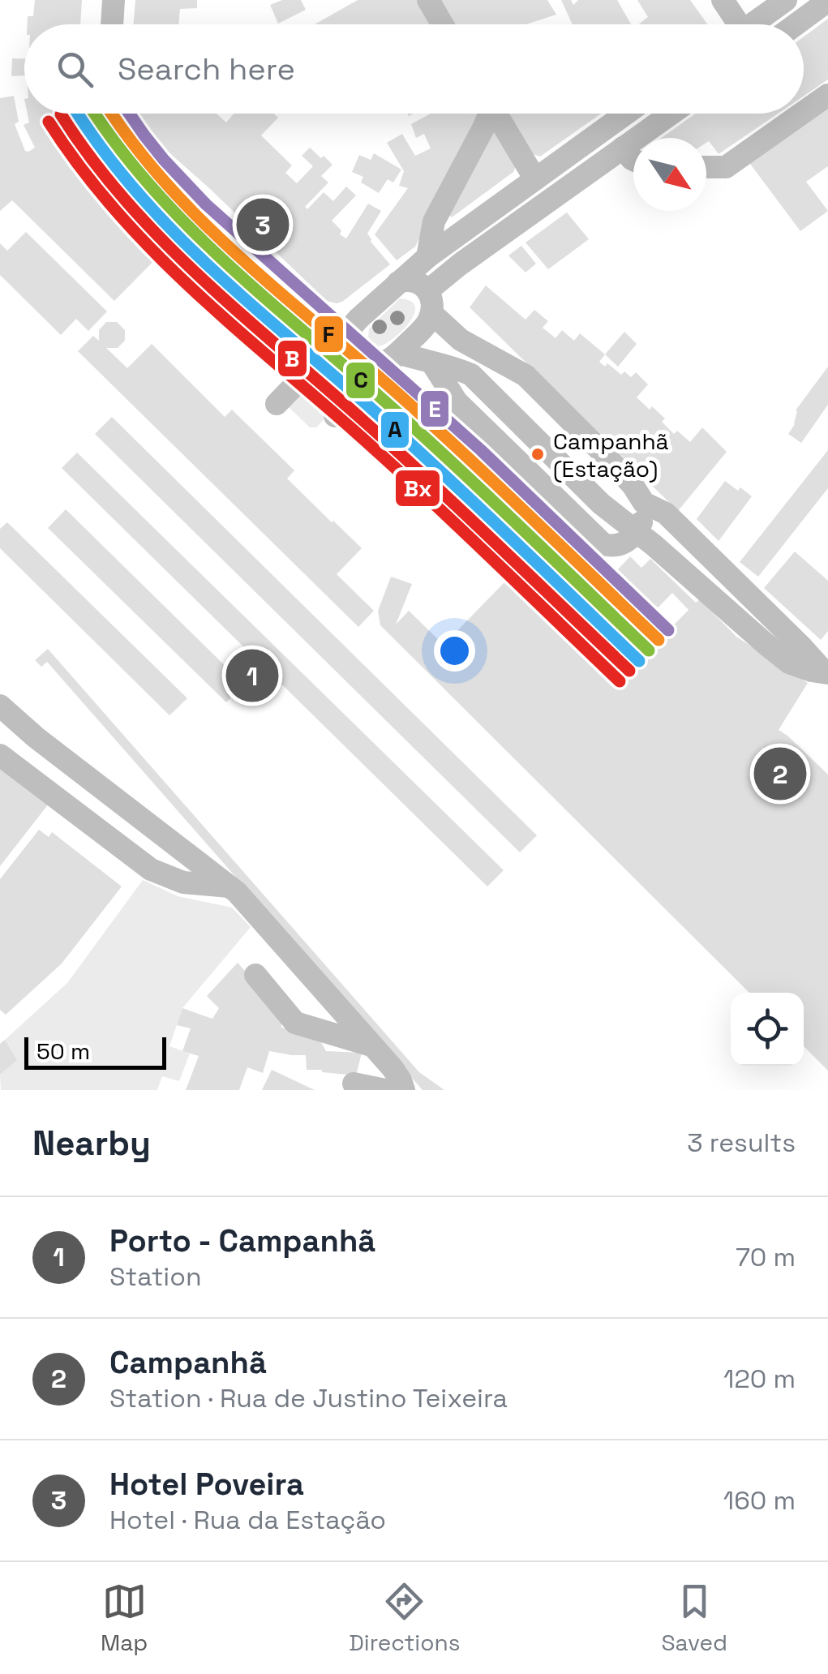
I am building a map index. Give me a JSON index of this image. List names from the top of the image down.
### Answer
{
  "places": ["Campanhã (Estação)"],
  "lines": [
    "transit line C",
    "transit line A",
    "transit line F",
    "transit line E",
    "transit line B",
    "transit line Bx"
  ],
  "scale_bar": "50 m",
  "north": "bottom right",
  "page": {
    "search": "Search here",
    "pins": ["3", "1", "2"],
    "scale": "50 m",
    "heading": ["Nearby", "3 results"],
    "list": [
      {
        "mark": "1",
        "name": "Porto - Campanhã",
        "note": "Station",
        "value": "70 m"
      },
      {
        "mark": "2",
        "name": "Campanhã",
        "note": "Station · Rua de Justino Teixeira",
        "value": "120 m"
      },
      {
        "mark": "3",
        "name": "Hotel Poveira",
        "note": "Hotel · Rua da Estação",
        "value": "160 m"
      }
    ],
    "nav": ["Map", "Directions", "Saved"]
  }
}
